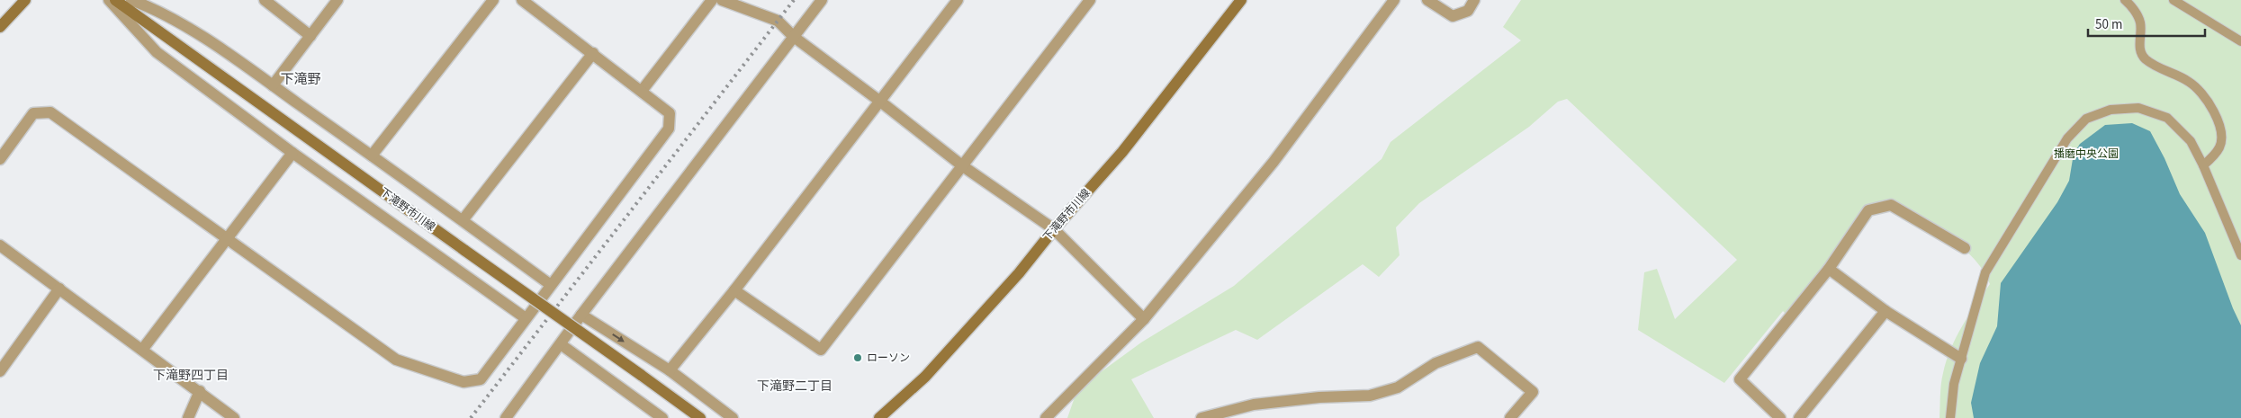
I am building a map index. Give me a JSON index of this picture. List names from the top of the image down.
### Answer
{
  "streets": {
    "main road": ["下滝野市川線"]
  },
  "districts": ["下滝野", "下滝野四丁目", "下滝野二丁目"],
  "parks": ["播磨中央公園"],
  "places": ["ローソン"],
  "scale_bar": "50 m"
}
